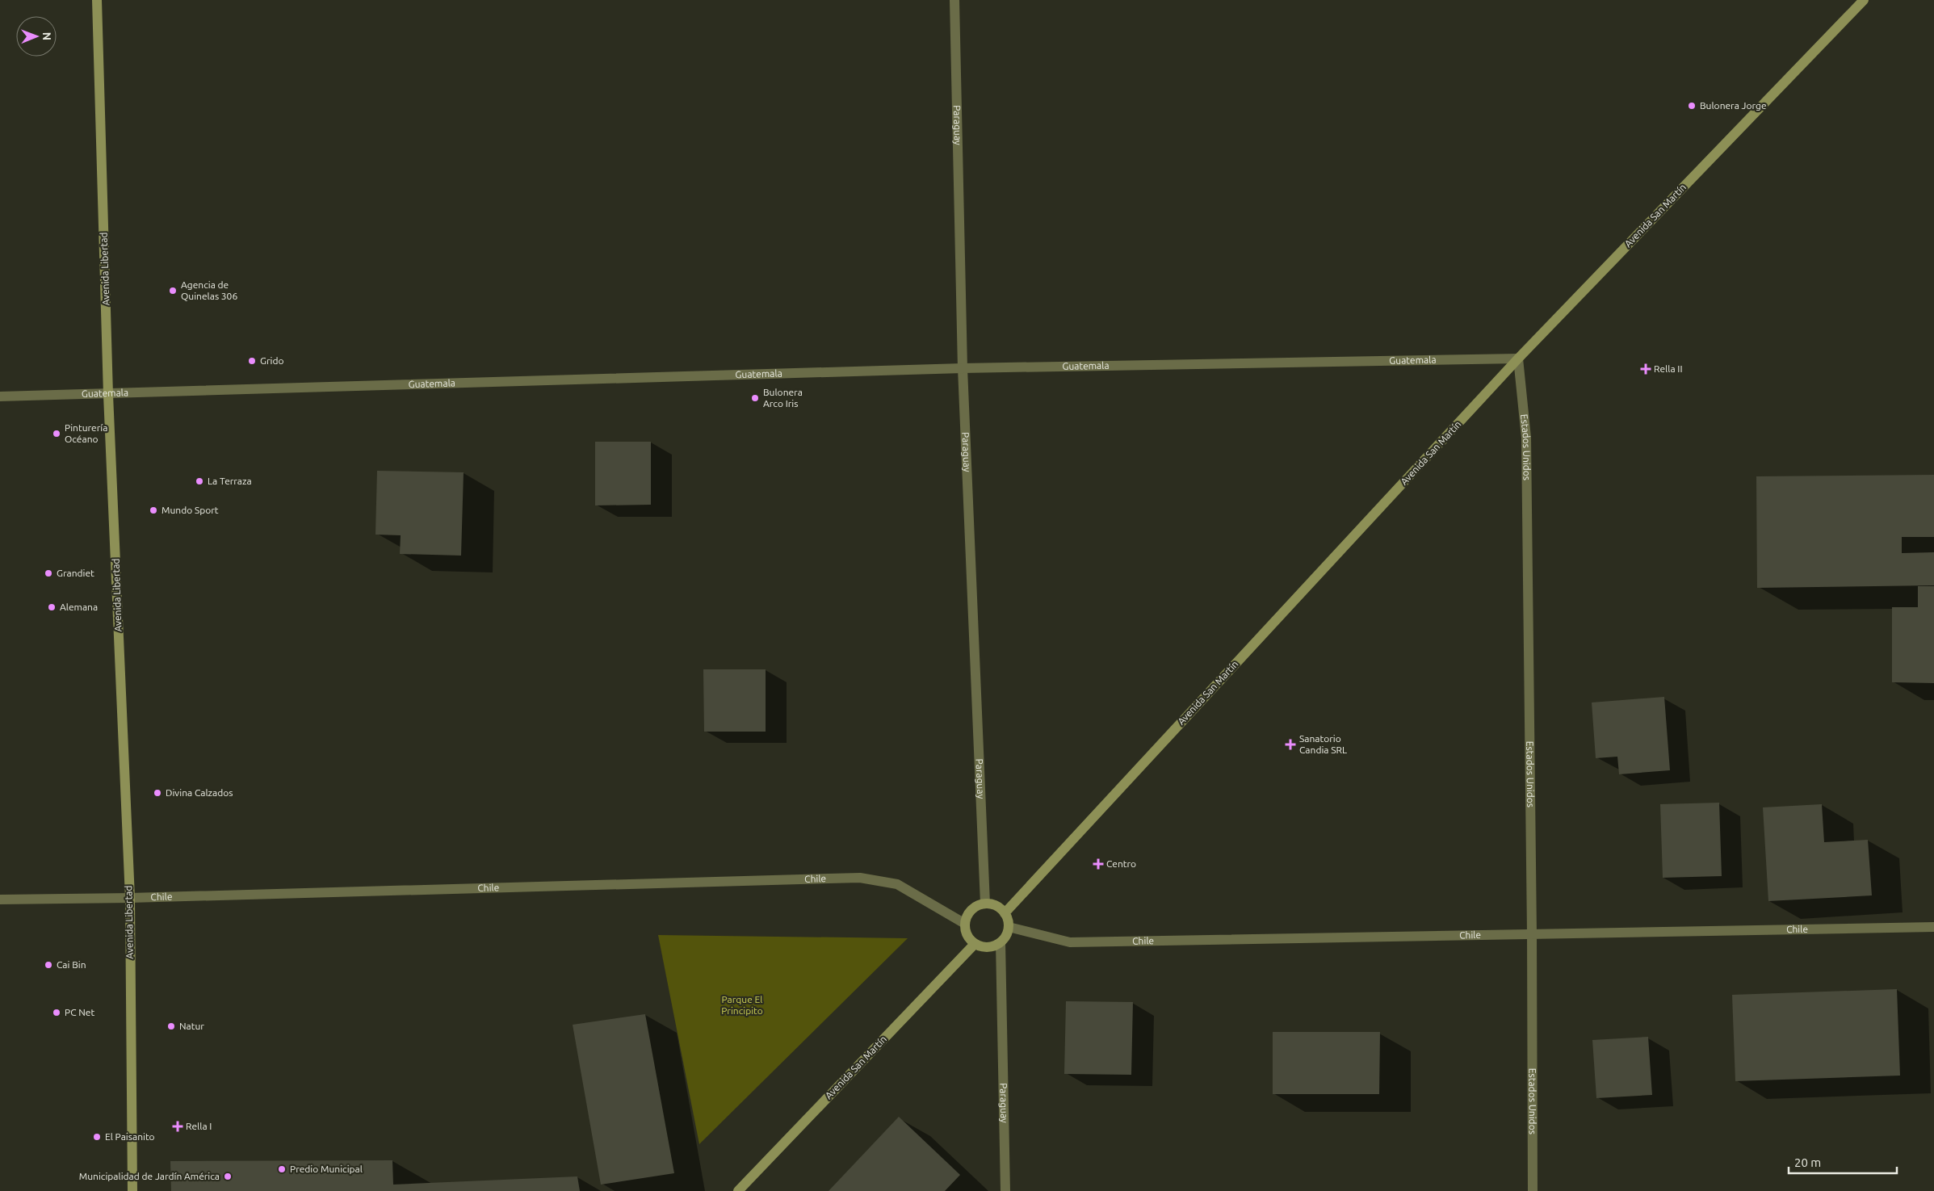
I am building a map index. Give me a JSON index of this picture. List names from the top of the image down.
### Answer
{
  "streets": {
    "main road": ["Avenida San Martín", "Avenida Libertad"],
    "street": [
      "Paraguay",
      "Guatemala",
      "Estados Unidos",
      "Chile"
    ]
  },
  "crossings": [
    ["Paraguay", "Avenida San Martín"],
    ["Paraguay", "Guatemala"],
    ["Paraguay", "Chile"],
    ["Avenida San Martín", "Guatemala"],
    ["Avenida San Martín", "Estados Unidos"],
    ["Avenida San Martín", "Chile"],
    ["Avenida Libertad", "Guatemala"],
    ["Avenida Libertad", "Chile"],
    ["Guatemala", "Estados Unidos"],
    ["Estados Unidos", "Chile"]
  ],
  "parks": ["Parque El Principito"],
  "places": {
    "other": [
      "Bulonera Jorge",
      "Agencia de Quinelas 306",
      "Grido",
      "Bulonera Arco Iris",
      "Pinturería Océano",
      "La Terraza",
      "Mundo Sport",
      "Grandiet",
      "Alemana",
      "Divina Calzados",
      "Cai Bin",
      "PC Net",
      "Natur",
      "El Paisanito",
      "Predio Municipal",
      "Municipalidad de Jardín América"
    ],
    "health": [
      "Rella II",
      "Sanatorio Candia SRL",
      "Centro",
      "Rella I"
    ]
  },
  "scale_bar": "20 m",
  "north": "right"
}
